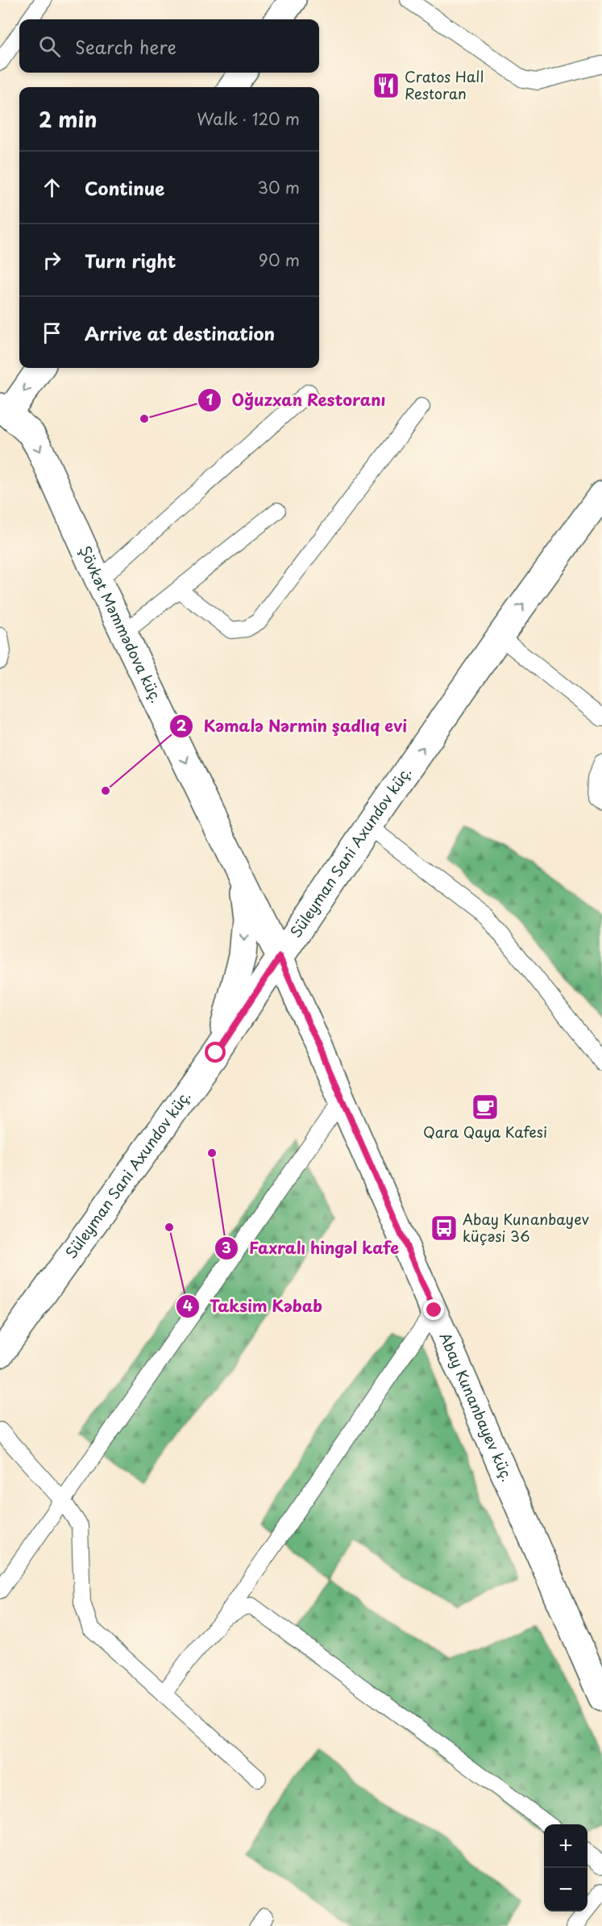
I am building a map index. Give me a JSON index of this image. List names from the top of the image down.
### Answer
{
  "streets": {
    "street": ["Şövkət Məmmədova küç.", "Süleyman Sani Axundov küç.", "Abay Kunanbayev küç."]
  },
  "crossings": [
    ["Şövkət Məmmədova küç.", "Süleyman Sani Axundov küç."],
    ["Şövkət Məmmədova küç.", "Abay Kunanbayev küç."],
    ["Süleyman Sani Axundov küç.", "Abay Kunanbayev küç."]
  ],
  "one_way": ["Şövkət Məmmədova küç.", "Süleyman Sani Axundov küç."],
  "places": {
    "restaurant": ["Cratos Hall Restoran"],
    "other": [
      "Oğuzxan Restoranı",
      "Kəmalə Nərmin şadlıq evi",
      "Faxralı hingəl kafe",
      "Taksim Kəbab"
    ],
    "cafe": ["Qara Qaya Kafesi"],
    "bus stop": ["Abay Kunanbayev küçəsi 36"]
  },
  "page": {
    "search": "Search here",
    "heading": ["2 min", "Walk · 120 m"],
    "list": [
      ["Continue", "30 m"],
      ["Turn right", "90 m"],
      "Arrive at destination"
    ],
    "map_buttons": ["+", "−"]
  }
}
